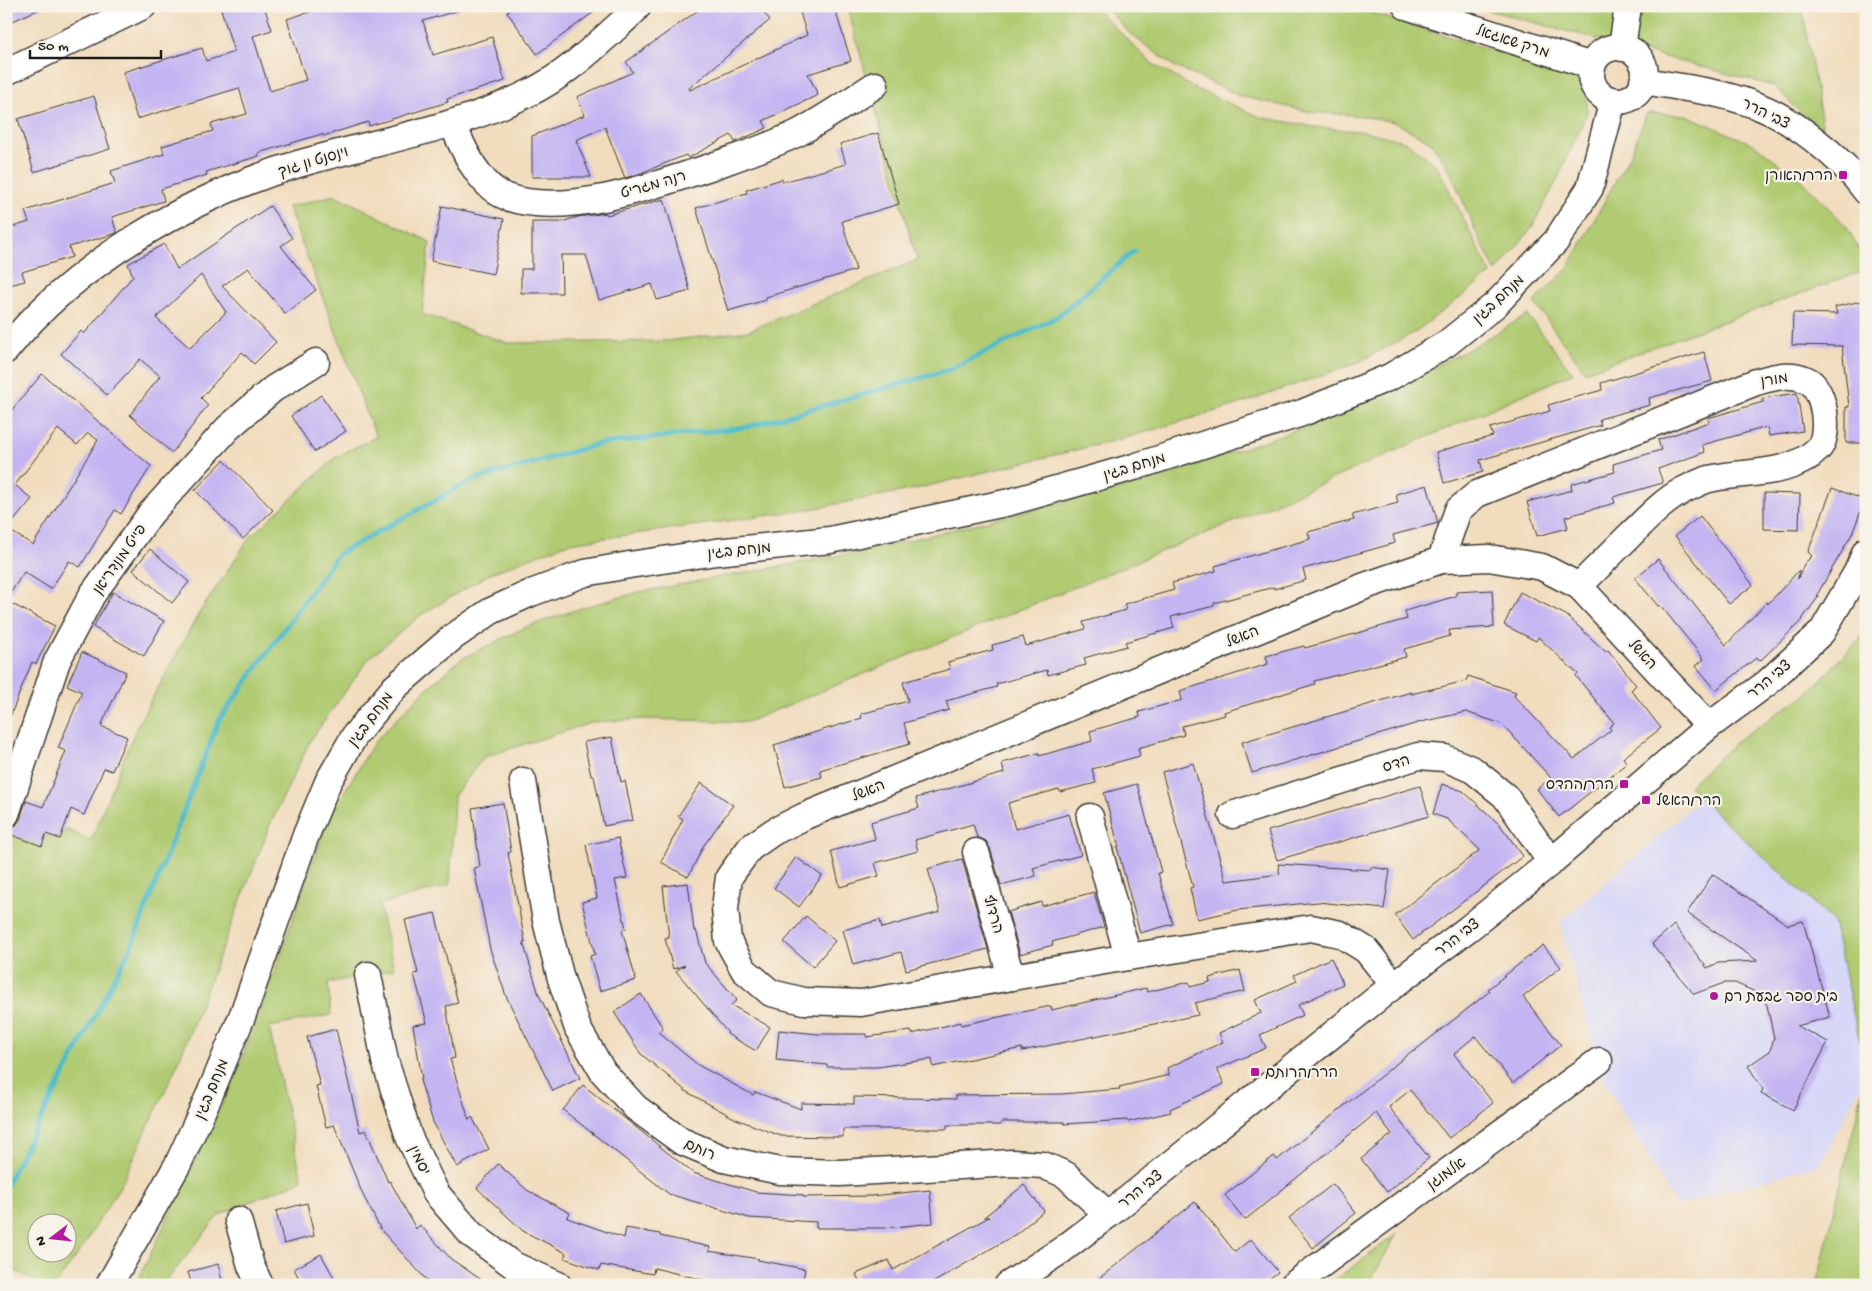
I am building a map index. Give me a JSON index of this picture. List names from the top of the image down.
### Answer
{
  "streets": {
    "street": [
      "מרק שאגאל",
      "צבי הרר",
      "וינסנט ון גוך",
      "רנה מגריט",
      "מנחם בגין",
      "מורן",
      "פייט מונדריאן",
      "האשל",
      "הדס",
      "הרדוף",
      "רותם",
      "יסמין",
      "אלמוגן"
    ]
  },
  "crossings": [
    ["מרק שאגאל", "צבי הרר"],
    ["מרק שאגאל", "מנחם בגין"],
    ["צבי הרר", "מנחם בגין"],
    ["צבי הרר", "האשל"],
    ["צבי הרר", "הדס"],
    ["צבי הרר", "רותם"],
    ["וינסנט ון גוך", "רנה מגריט"],
    ["מורן", "האשל"],
    ["האשל", "הרדוף"]
  ],
  "places": {
    "transit": [
      "הרר/האורן",
      "הרר/ההדס",
      "הרר/האשל",
      "הרר/הרותם"
    ],
    "other": ["בית ספר גבעת רם"]
  },
  "scale_bar": "50 m",
  "north": "left"
}
